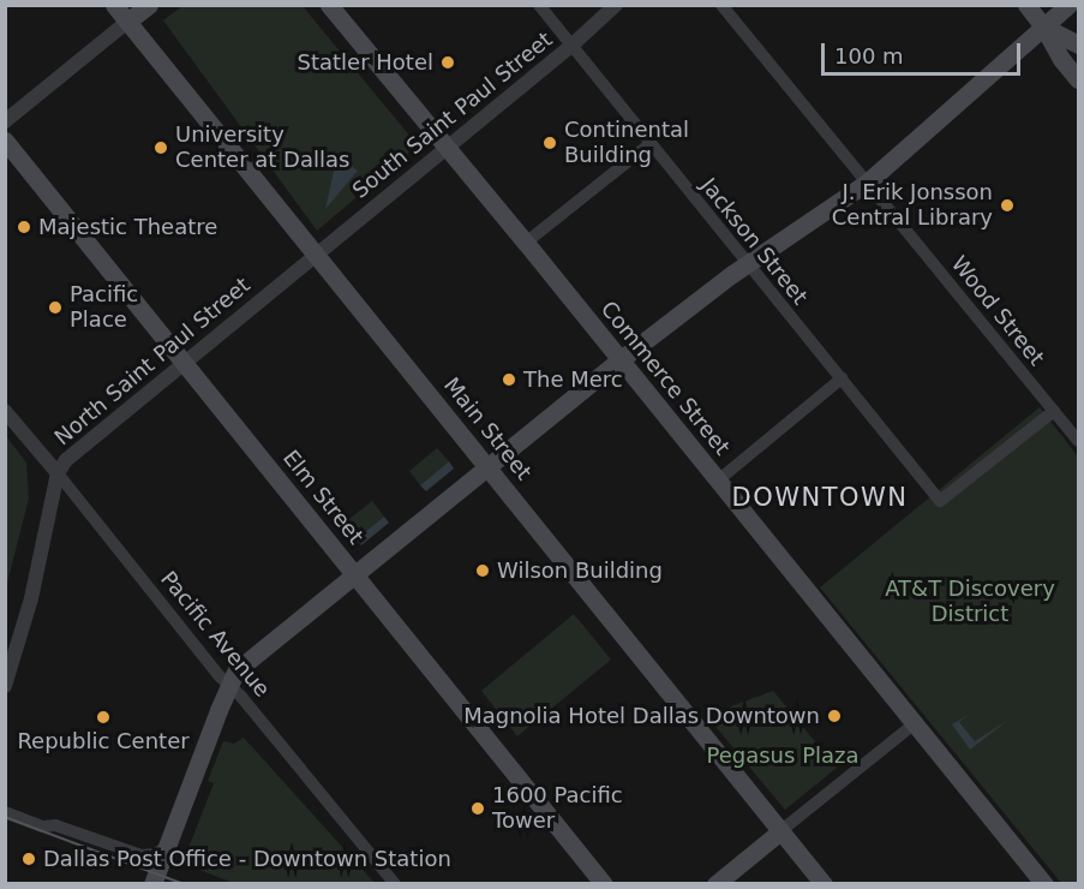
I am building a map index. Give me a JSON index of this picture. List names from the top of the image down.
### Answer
{
  "streets": {
    "main road": ["Commerce Street", "Main Street", "Elm Street"],
    "street": [
      "South Saint Paul Street",
      "Jackson Street",
      "Wood Street",
      "North Saint Paul Street",
      "Pacific Avenue"
    ]
  },
  "crossings": [
    ["South Saint Paul Street", "Jackson Street"],
    ["South Saint Paul Street", "North Saint Paul Street"],
    ["South Saint Paul Street", "Commerce Street"],
    ["South Saint Paul Street", "Main Street"],
    ["Jackson Street", "Wood Street"],
    ["North Saint Paul Street", "Main Street"],
    ["North Saint Paul Street", "Elm Street"],
    ["North Saint Paul Street", "Pacific Avenue"]
  ],
  "districts": ["DOWNTOWN"],
  "parks": ["AT&T Discovery District", "Pegasus Plaza"],
  "places": [
    "Statler Hotel",
    "Continental Building",
    "University Center at Dallas",
    "J. Erik Jonsson Central Library",
    "Majestic Theatre",
    "Pacific Place",
    "The Merc",
    "Wilson Building",
    "Magnolia Hotel Dallas Downtown",
    "Republic Center",
    "1600 Pacific Tower",
    "Dallas Post Office - Downtown Station"
  ],
  "scale_bar": "100 m"
}
